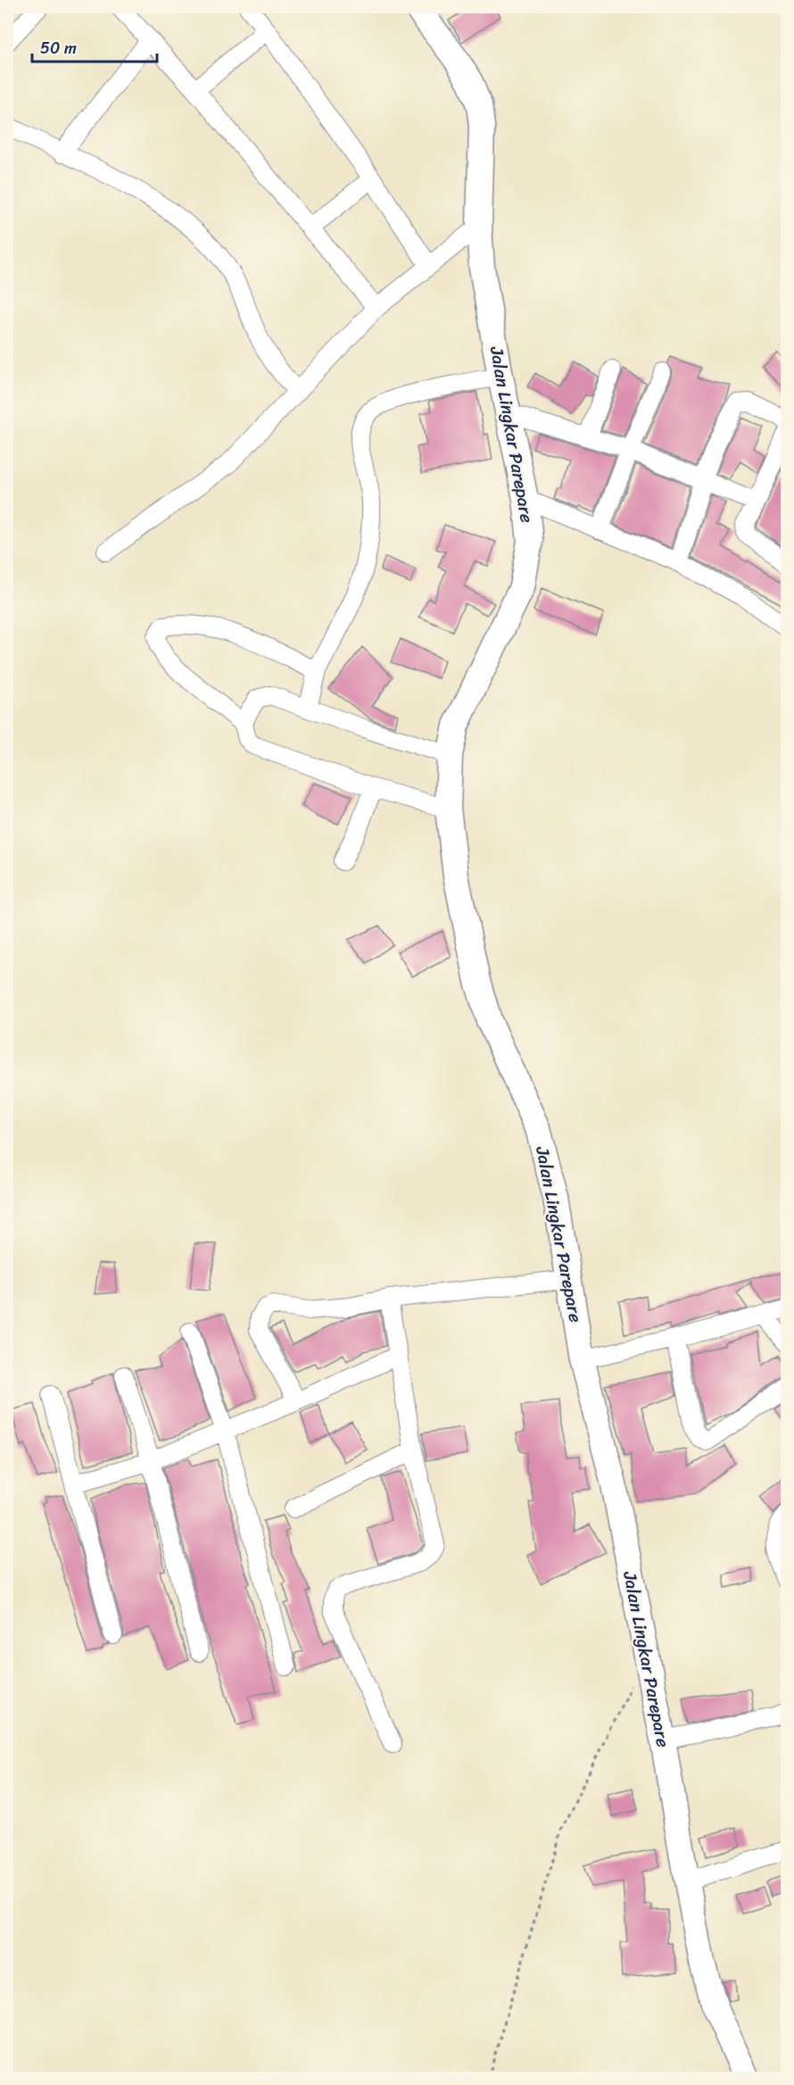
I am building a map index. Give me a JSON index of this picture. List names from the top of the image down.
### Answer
{
  "streets": {
    "highway": ["Jalan Lingkar Parepare"]
  },
  "scale_bar": "50 m"
}
